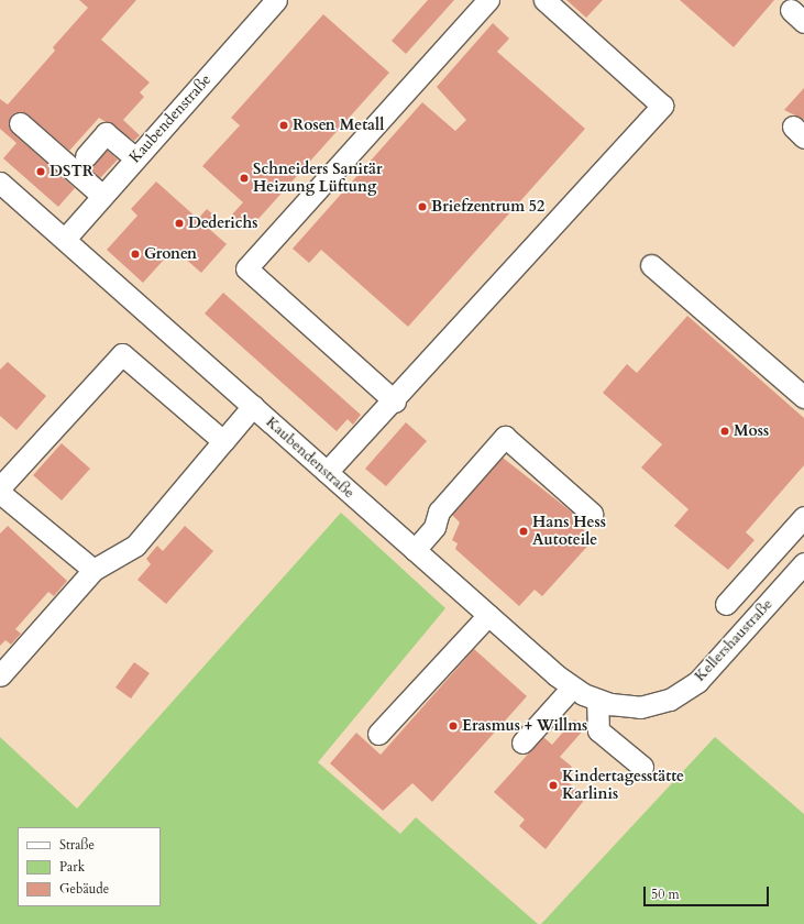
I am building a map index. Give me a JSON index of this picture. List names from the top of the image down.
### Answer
{
  "streets": {
    "street": ["Kaubendenstraße", "Kellershaustraße"]
  },
  "crossings": [
    ["Kaubendenstraße", "Kellershaustraße"]
  ],
  "places": [
    "Rosen Metall",
    "DSTR",
    "Schneiders Sanitär Heizung Lüftung",
    "Briefzentrum 52",
    "Dederichs",
    "Gronen",
    "Moss",
    "Hans Hess Autoteile",
    "Erasmus + Willms",
    "Kindertagesstätte Karlinis"
  ],
  "legend": ["Straße", "Park", "Gebäude"],
  "scale_bar": "50 m"
}
